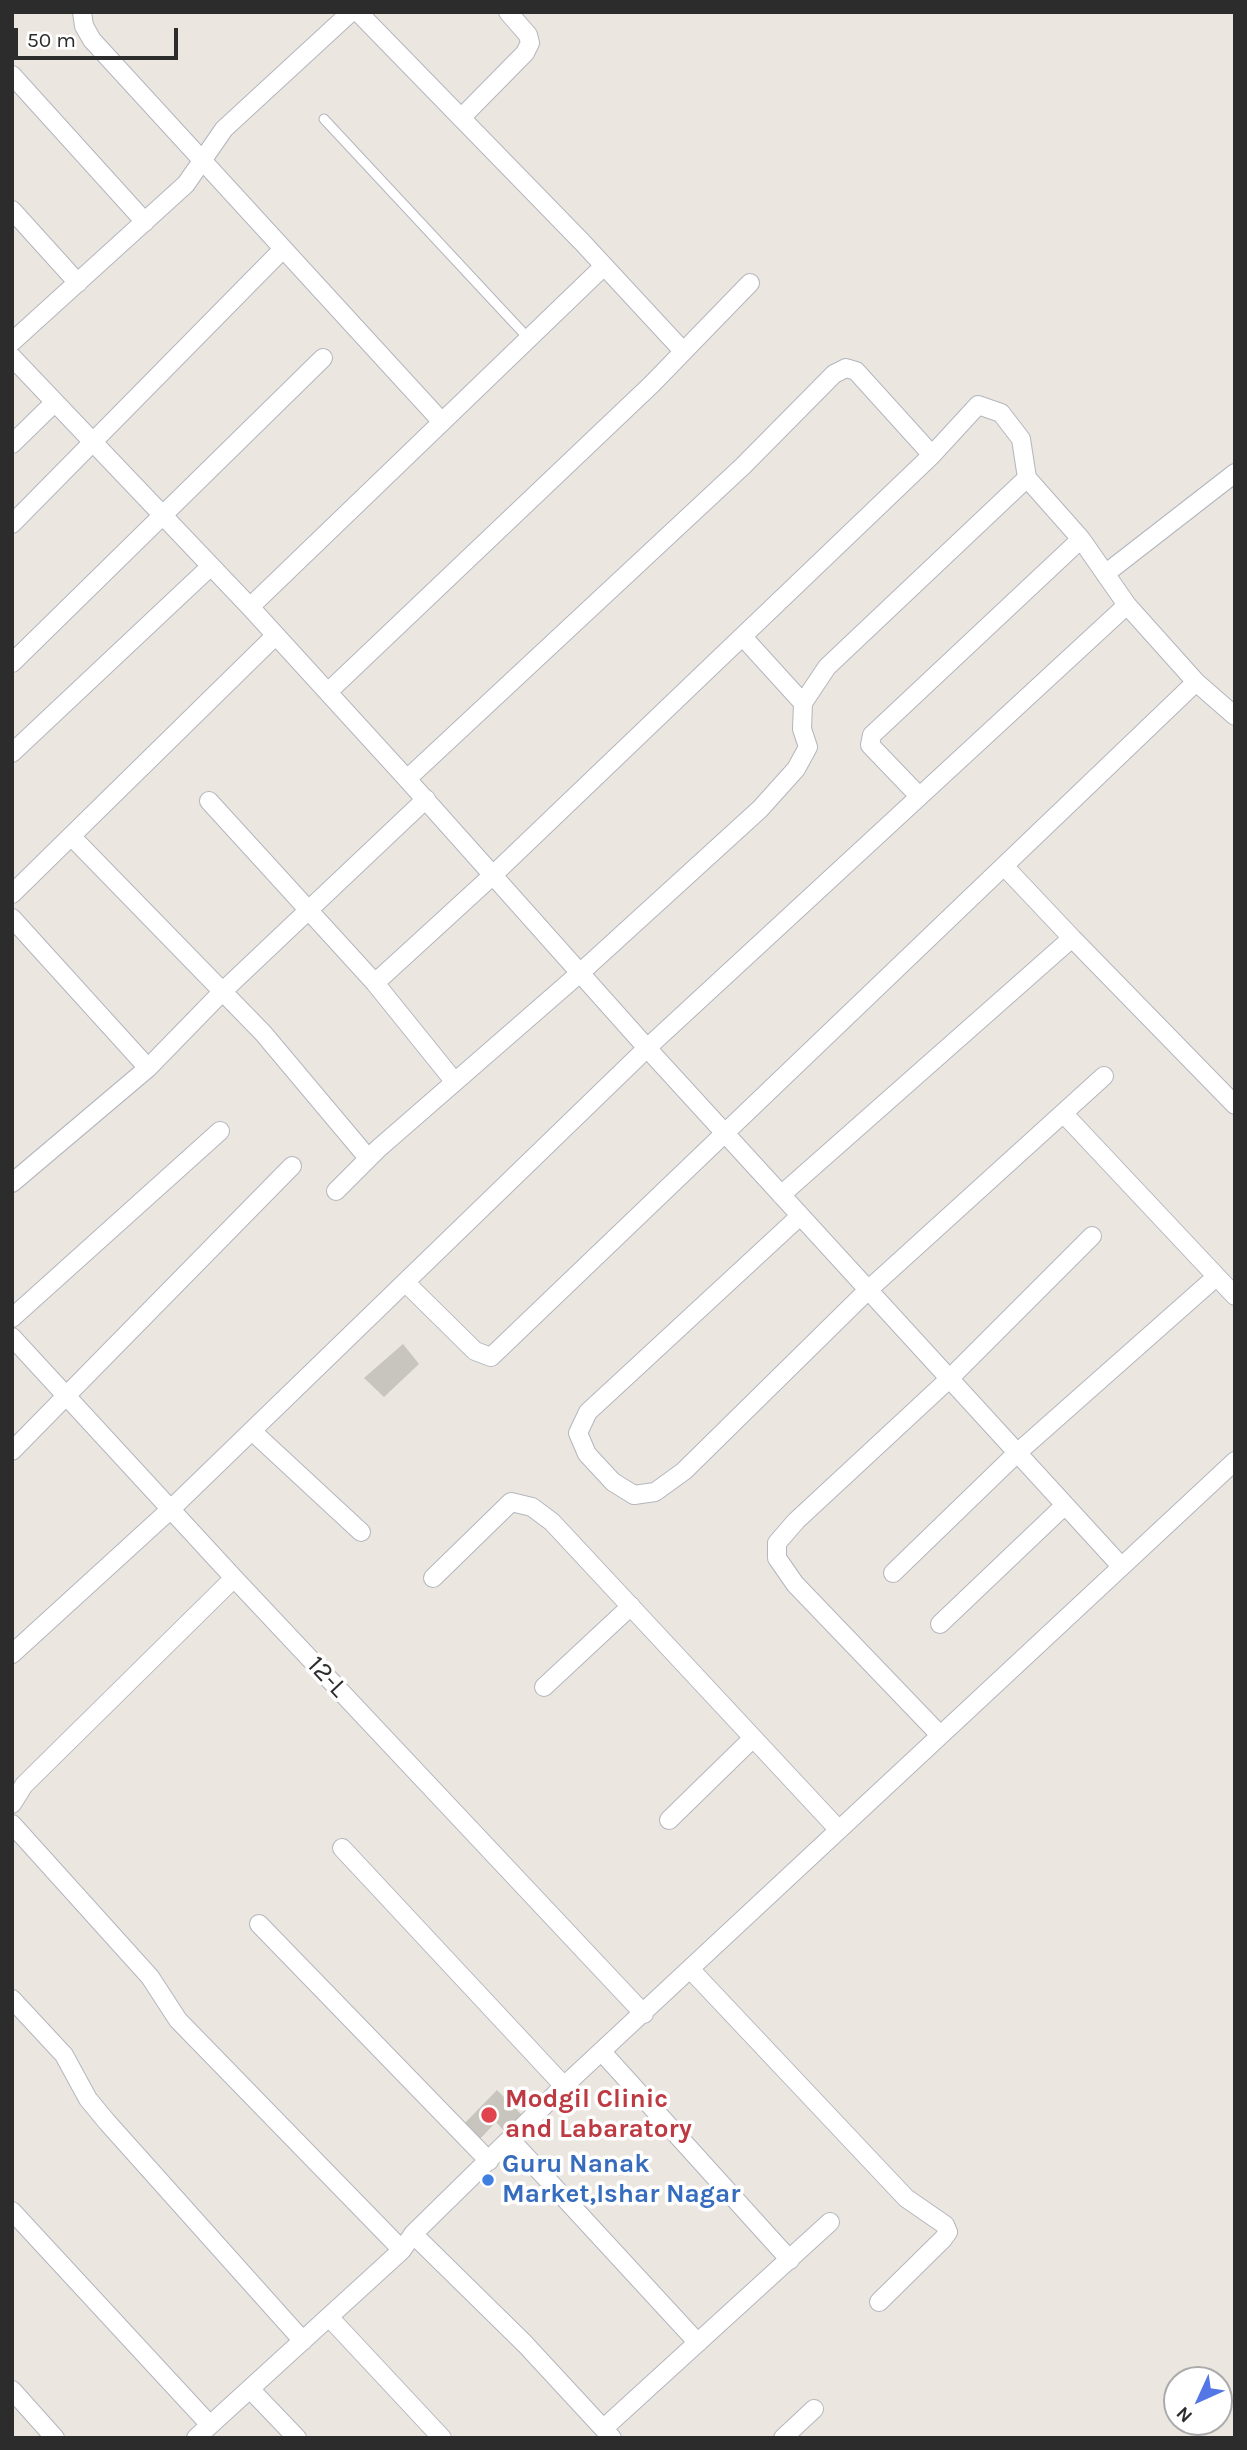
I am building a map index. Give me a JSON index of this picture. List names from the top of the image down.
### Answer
{
  "streets": {
    "street": ["12-L"]
  },
  "places": ["Modgil Clinic and Labaratory", "Guru Nanak Market,Ishar Nagar"],
  "scale_bar": "50 m",
  "north": "bottom left"
}
